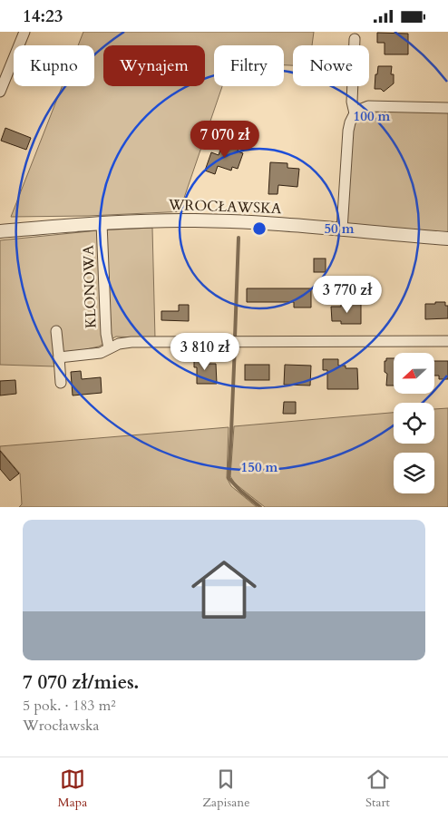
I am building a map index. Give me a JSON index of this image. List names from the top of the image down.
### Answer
{
  "streets": {
    "street": ["WROCŁAWSKA", "KLONOWA"]
  },
  "crossings": [
    ["WROCŁAWSKA", "KLONOWA"]
  ],
  "north": "left",
  "page": {
    "status": "14:23",
    "chip": [
      "Kupno",
      "Wynajem",
      "Filtry",
      "Nowe"
    ],
    "price": ["7 070 zł", "3 770 zł", "3 810 zł"],
    "list": [
      {
        "name": "7 070 zł/mies.",
        "note": "5 pok. · 183 m² · Wrocławska"
      }
    ],
    "tabs": ["Mapa", "Zapisane", "Start"]
  },
  "rings": ["100 m", "50 m", "150 m"]
}
